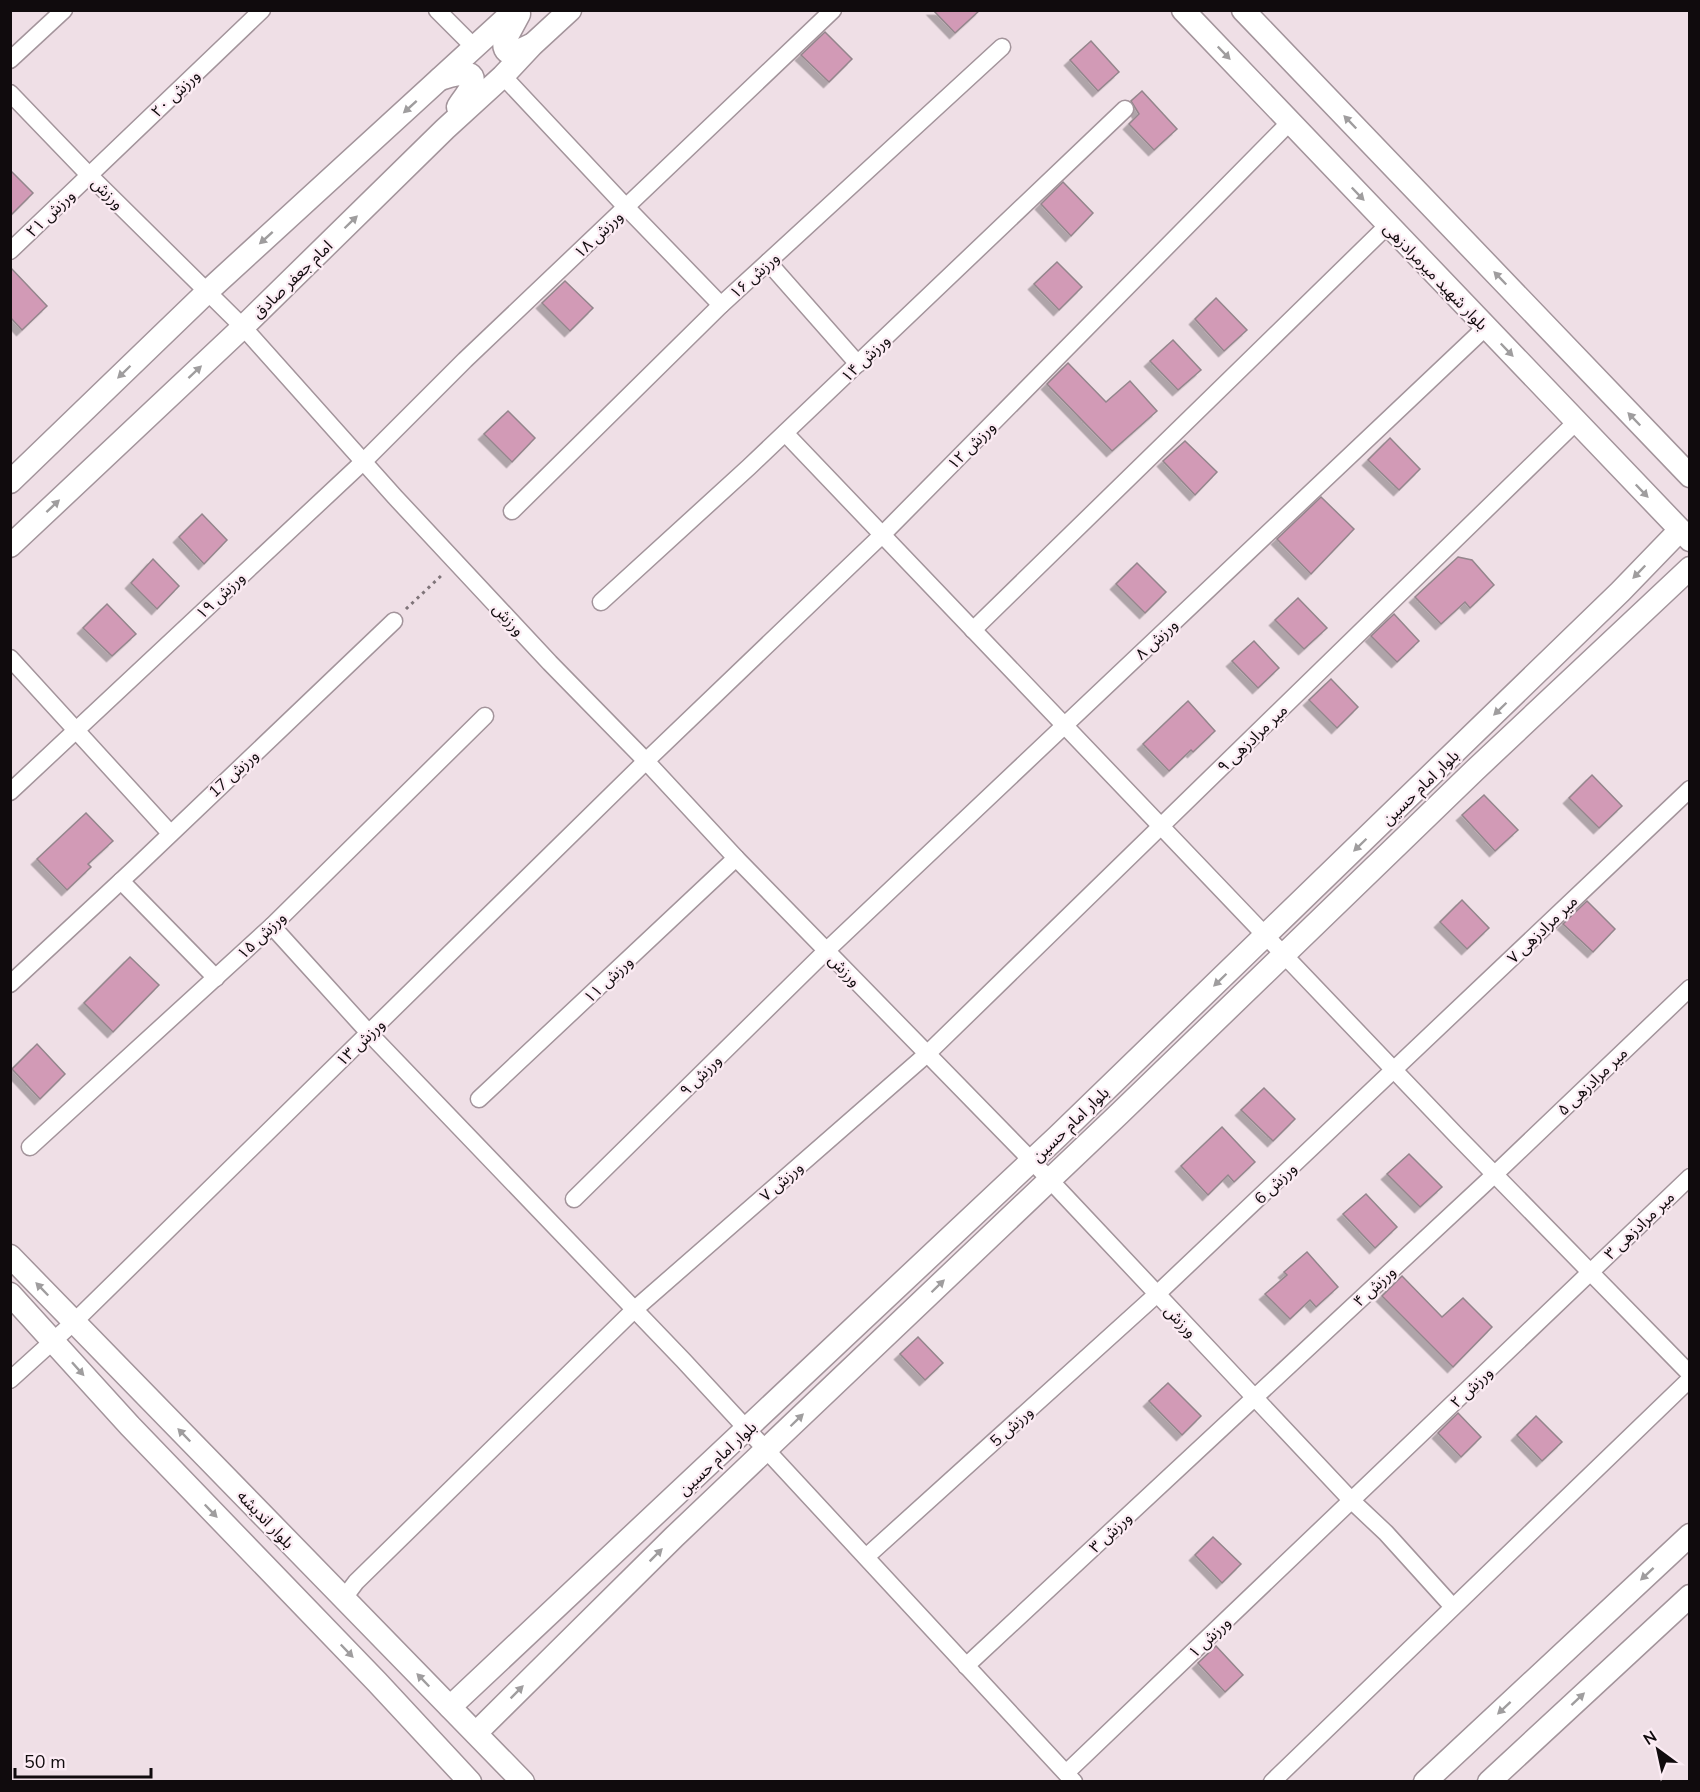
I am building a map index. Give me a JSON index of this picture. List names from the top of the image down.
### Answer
{
  "streets": {
    "street": [
      "ورزش ۲۰",
      "ورزش",
      "ورزش ۲۱",
      "ورزش ۱۸",
      "ورزش ۱۶",
      "بلوار شهید میرمرادزهی",
      "امام جعفر صادق",
      "ورزش ۱۴",
      "ورزش ۱۲",
      "ورزش ۱۹",
      "ورزش ۸",
      "میر مرادزهی ۹",
      "ورزش 17",
      "بلوار امام حسین",
      "میر مرادزهی ۷",
      "ورزش ۱۵",
      "ورزش ۱۱",
      "ورزش ۱۳",
      "ورزش ۹",
      "میر مرادزهی ۵",
      "ورزش ۷",
      "ورزش 6",
      "میر مرادزهی ۳",
      "ورزش ۴",
      "ورزش ۲",
      "ورزش 5",
      "بلوار اندیشه",
      "ورزش ۳",
      "ورزش ۱"
    ]
  },
  "crossings": [
    ["ورزش ۲۰", "ورزش"],
    ["ورزش ۲۰", "ورزش ۲۱"],
    ["ورزش", "ورزش ۲۱"],
    ["ورزش", "ورزش ۱۸"],
    ["ورزش", "امام جعفر صادق"],
    ["ورزش", "ورزش ۱۲"],
    ["ورزش", "ورزش ۱۹"],
    ["ورزش", "ورزش ۸"],
    ["ورزش", "میر مرادزهی ۹"],
    ["ورزش", "بلوار امام حسین"],
    ["ورزش", "ورزش ۱۱"],
    ["ورزش", "ورزش ۱۳"],
    ["ورزش", "ورزش ۹"],
    ["ورزش", "ورزش ۷"],
    ["ورزش", "ورزش 6"],
    ["ورزش", "ورزش ۴"],
    ["ورزش", "ورزش ۲"],
    ["ورزش", "ورزش 5"],
    ["ورزش", "ورزش ۳"],
    ["ورزش", "ورزش ۱"],
    ["ورزش ۱۸", "ورزش ۱۹"],
    ["بلوار شهید میرمرادزهی", "ورزش ۱۲"],
    ["بلوار شهید میرمرادزهی", "ورزش ۸"],
    ["بلوار شهید میرمرادزهی", "میر مرادزهی ۹"],
    ["بلوار شهید میرمرادزهی", "بلوار امام حسین"],
    ["ورزش ۱۲", "ورزش ۱۳"],
    ["ورزش ۸", "ورزش ۹"],
    ["میر مرادزهی ۹", "ورزش ۷"],
    ["بلوار امام حسین", "بلوار اندیشه"],
    ["میر مرادزهی ۷", "ورزش 6"],
    ["ورزش ۱۳", "بلوار اندیشه"],
    ["میر مرادزهی ۵", "ورزش ۴"],
    ["ورزش ۷", "بلوار اندیشه"],
    ["ورزش 6", "ورزش 5"],
    ["میر مرادزهی ۳", "ورزش ۲"],
    ["ورزش ۴", "ورزش ۳"],
    ["ورزش ۲", "ورزش ۱"]
  ],
  "scale_bar": "50 m",
  "north": "top left"
}
